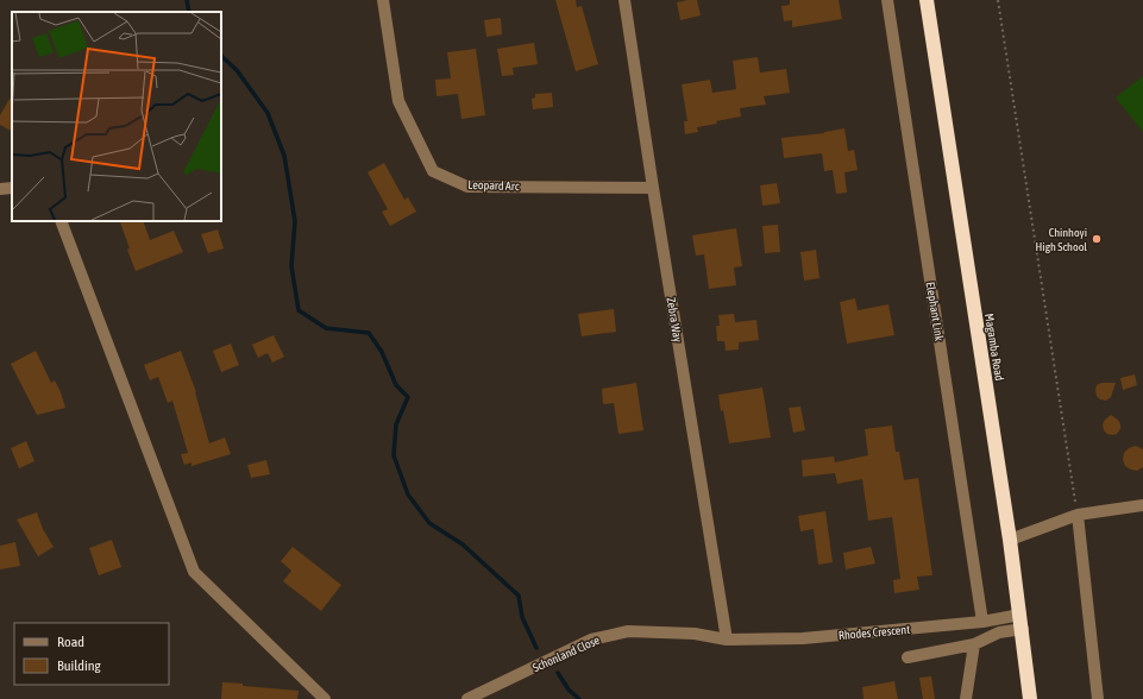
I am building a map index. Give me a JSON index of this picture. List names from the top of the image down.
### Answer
{
  "streets": {
    "highway": ["Magamba Road"],
    "street": [
      "Leopard Arc",
      "Elephant Link",
      "Zebra Way",
      "Rhodes Crescent",
      "Schonland Close"
    ]
  },
  "crossings": [
    ["Leopard Arc", "Zebra Way"],
    ["Elephant Link", "Rhodes Crescent"],
    ["Zebra Way", "Rhodes Crescent"],
    ["Zebra Way", "Schonland Close"],
    ["Magamba Road", "Rhodes Crescent"],
    ["Rhodes Crescent", "Schonland Close"]
  ],
  "places": ["Chinhoyi High School"],
  "legend": ["Road", "Building"]
}
